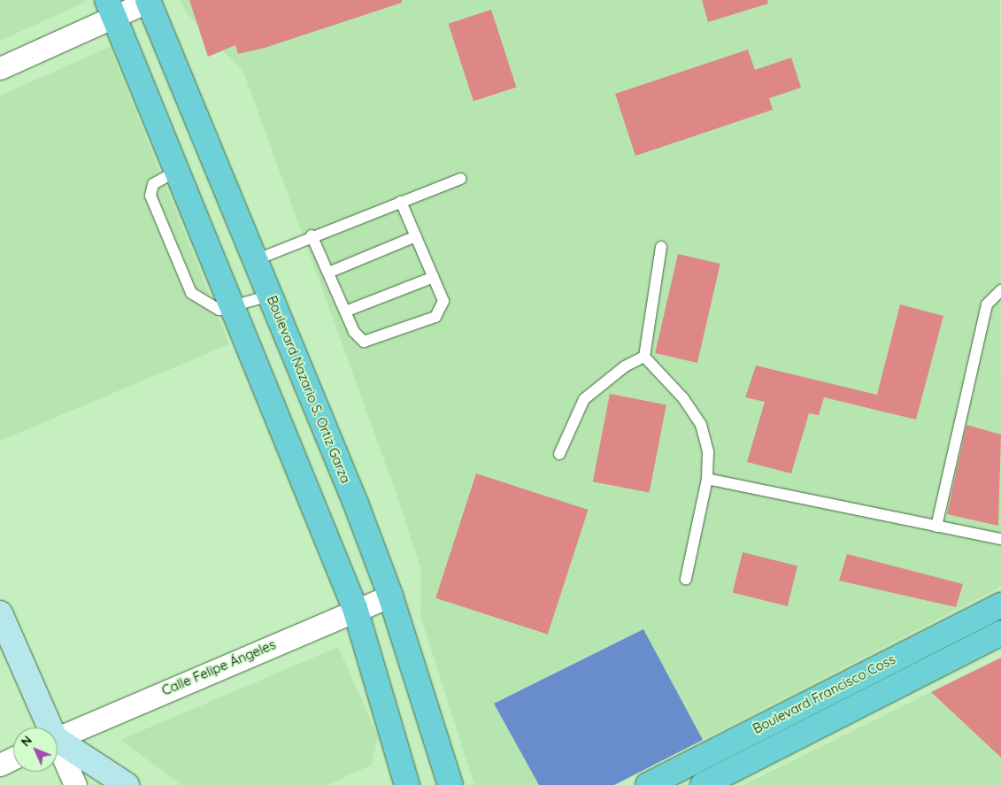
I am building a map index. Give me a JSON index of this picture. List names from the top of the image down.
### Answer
{
  "streets": {
    "main road": ["Boulevard Nazario S. Ortiz Garza", "Boulevard Francisco Coss"],
    "street": ["Calle Felipe Ángeles"]
  },
  "crossings": [
    ["Boulevard Nazario S. Ortiz Garza", "Calle Felipe Ángeles"]
  ],
  "north": "top left"
}
